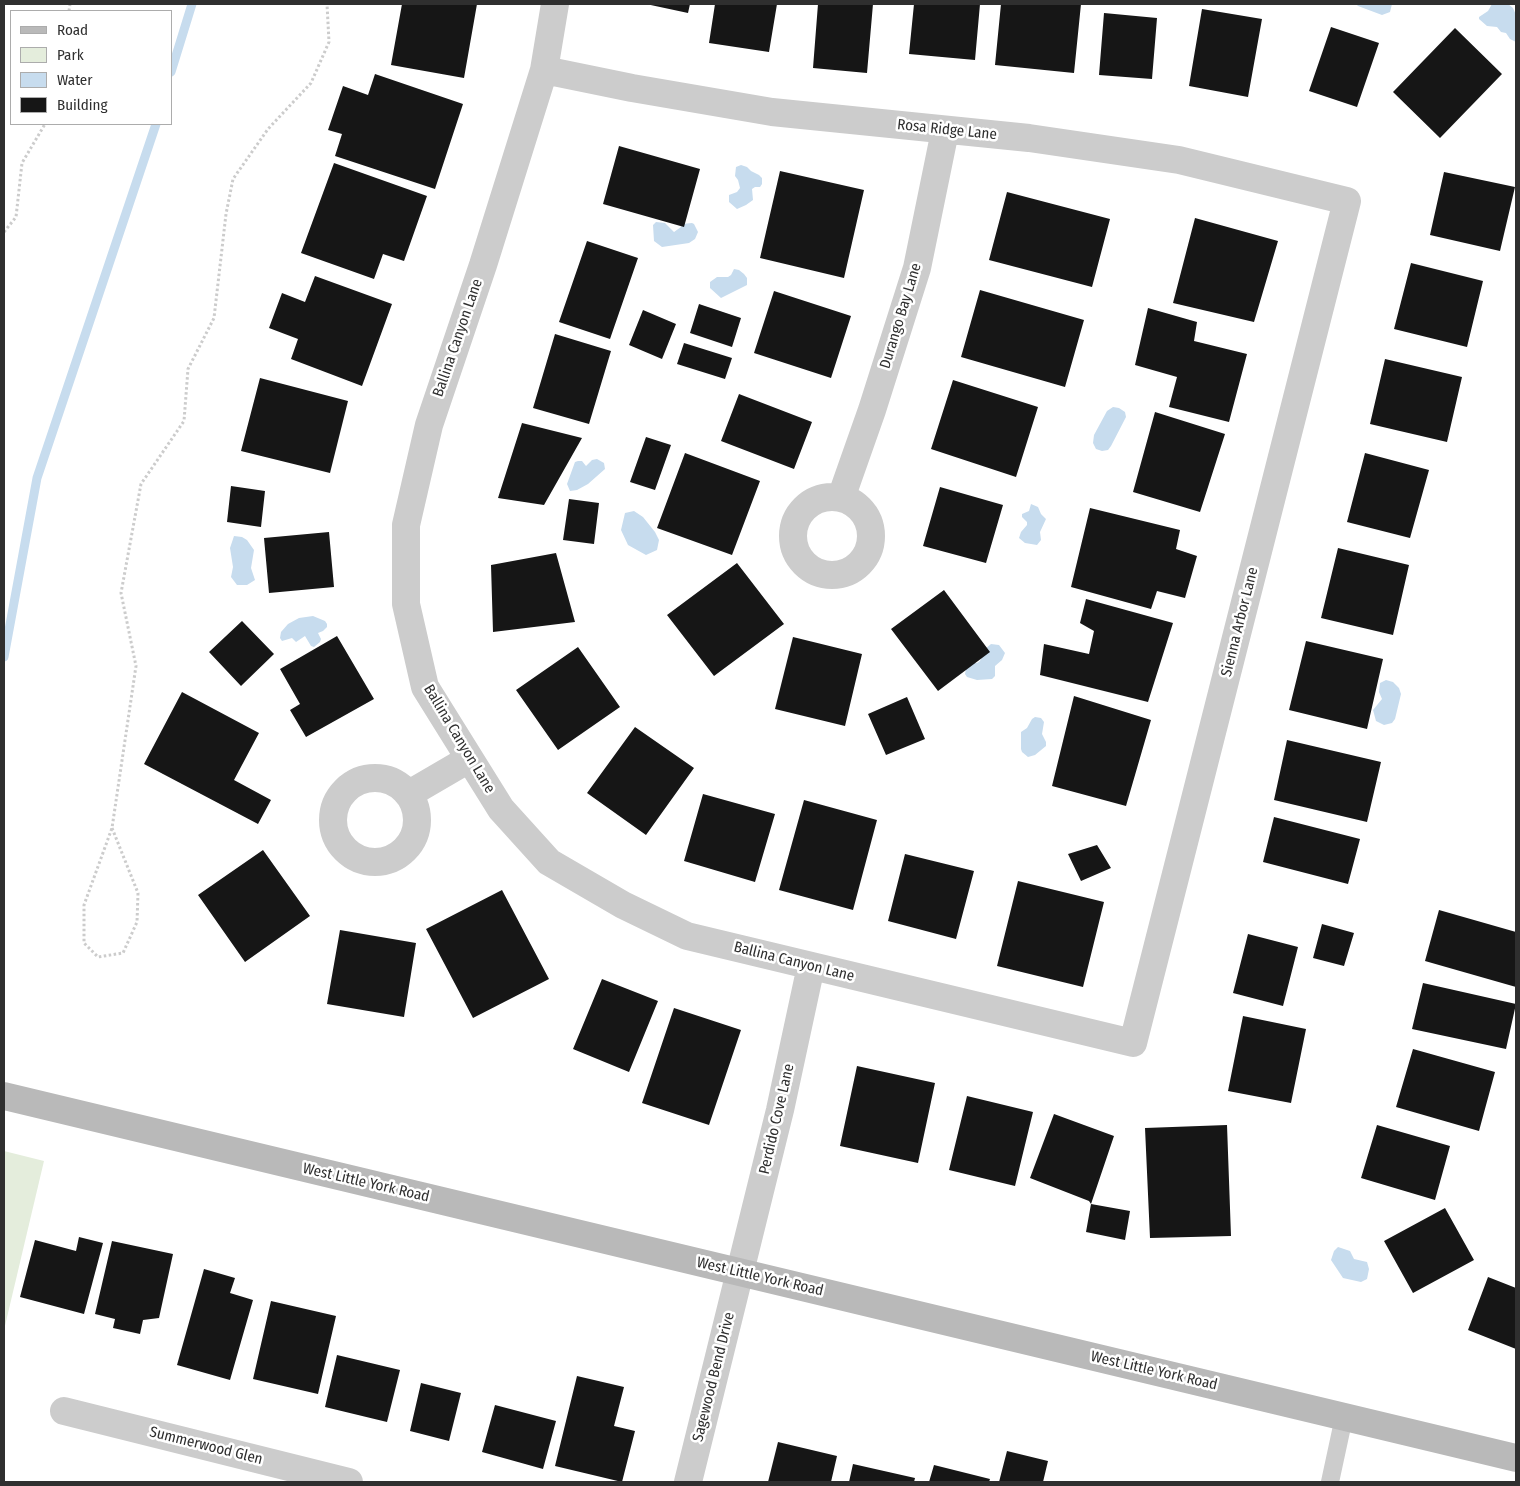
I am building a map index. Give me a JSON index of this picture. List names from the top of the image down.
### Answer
{
  "streets": {
    "main road": ["West Little York Road"],
    "street": [
      "Rosa Ridge Lane",
      "Durango Bay Lane",
      "Ballina Canyon Lane",
      "Sienna Arbor Lane",
      "Perdido Cove Lane",
      "Sagewood Bend Drive",
      "Summerwood Glen"
    ]
  },
  "crossings": [
    ["Rosa Ridge Lane", "Durango Bay Lane"],
    ["Rosa Ridge Lane", "Ballina Canyon Lane"],
    ["Rosa Ridge Lane", "Sienna Arbor Lane"],
    ["Ballina Canyon Lane", "Sienna Arbor Lane"],
    ["Ballina Canyon Lane", "Perdido Cove Lane"],
    ["Perdido Cove Lane", "West Little York Road"],
    ["Perdido Cove Lane", "Sagewood Bend Drive"],
    ["West Little York Road", "Sagewood Bend Drive"]
  ],
  "legend": [
    "Road",
    "Park",
    "Water",
    "Building"
  ]
}
